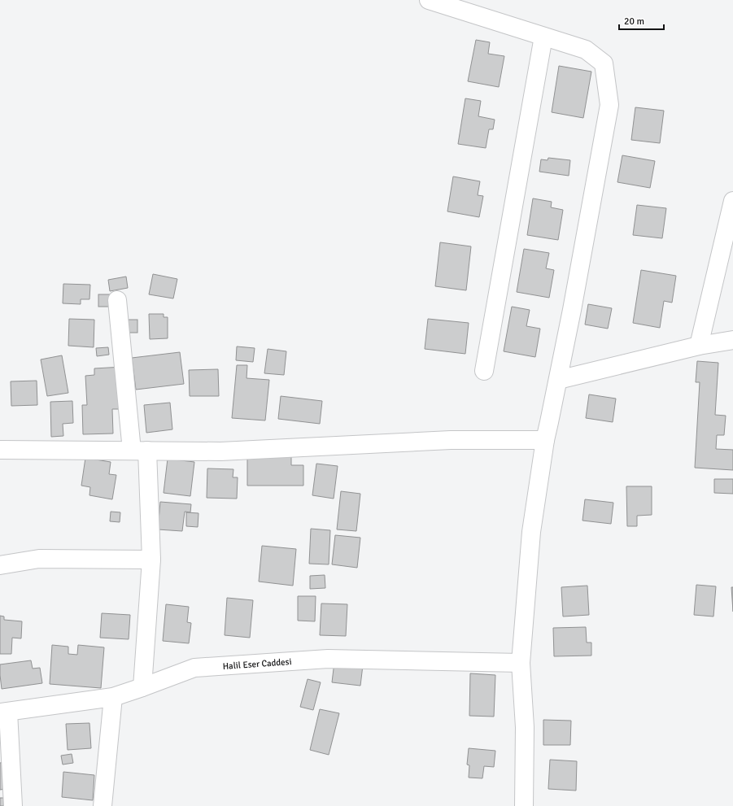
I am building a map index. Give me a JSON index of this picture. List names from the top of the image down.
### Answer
{
  "streets": {
    "street": ["Halil Eser Caddesi"]
  },
  "scale_bar": "20 m"
}
